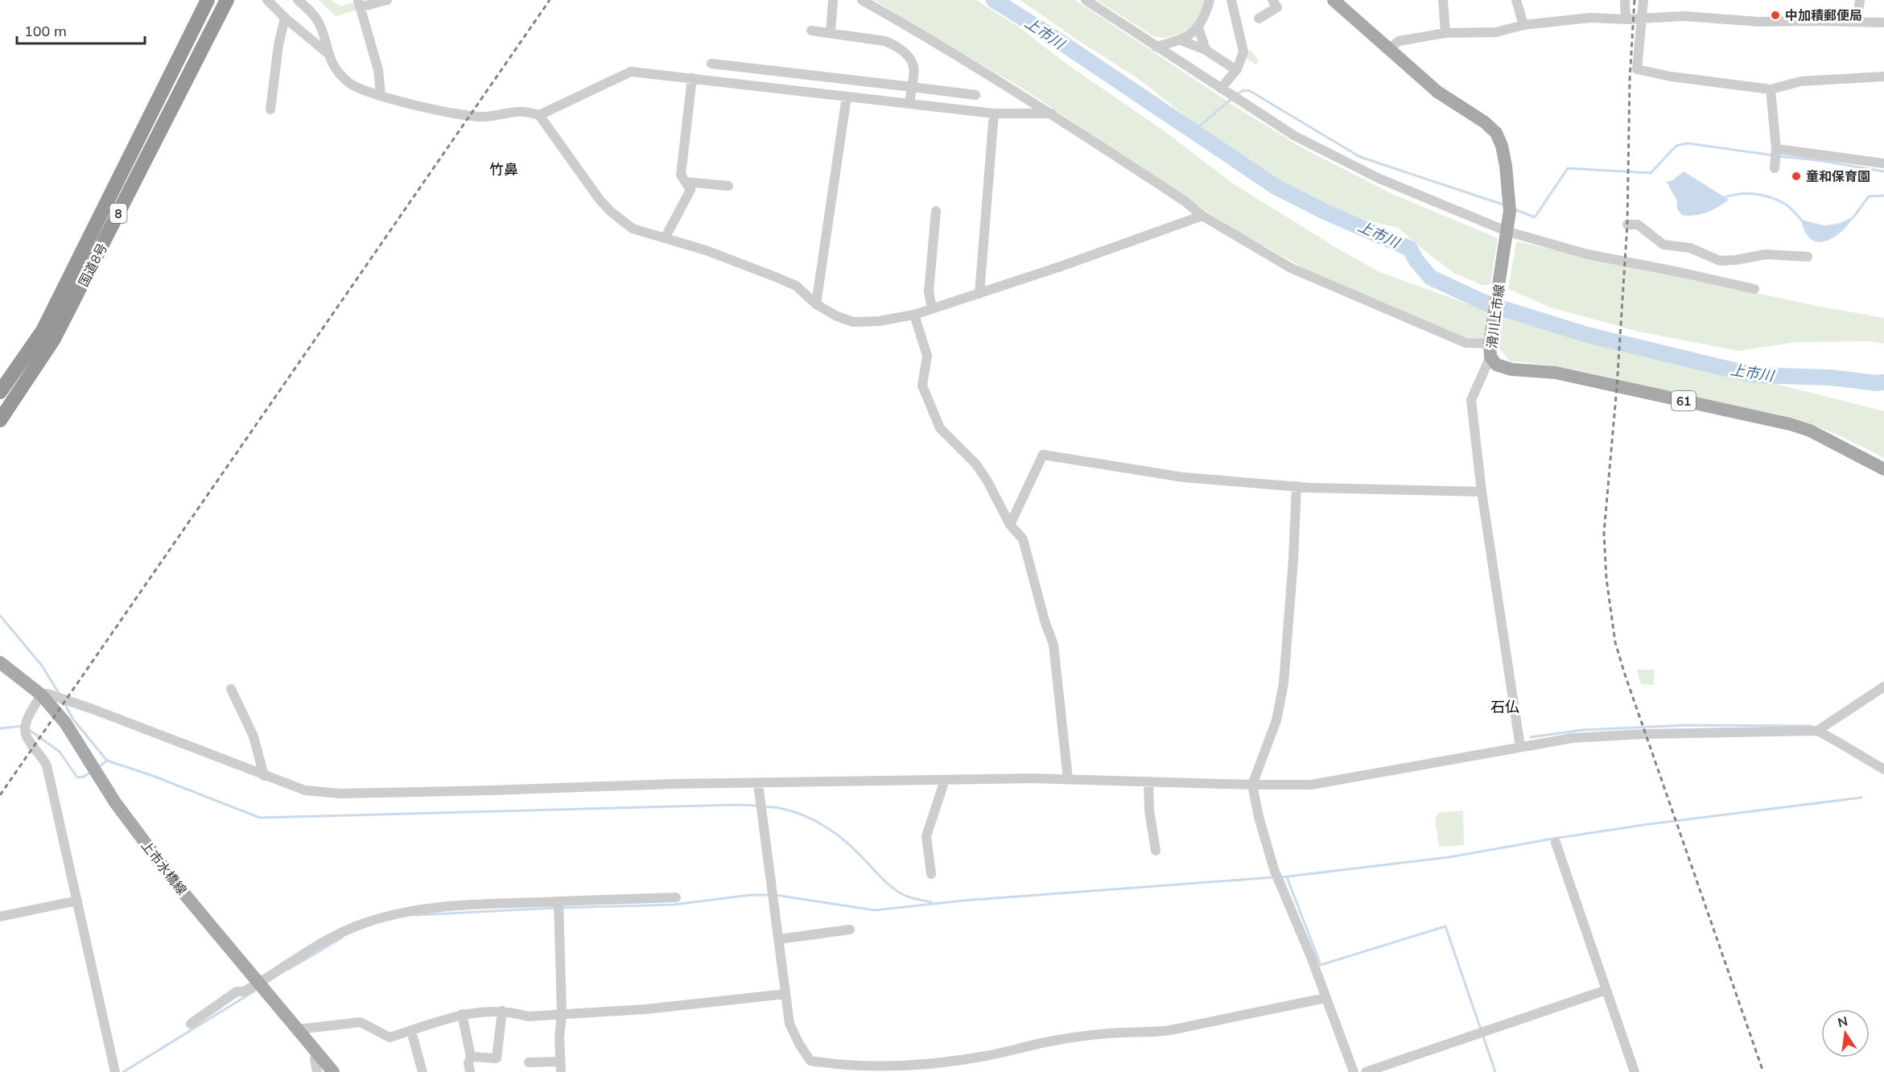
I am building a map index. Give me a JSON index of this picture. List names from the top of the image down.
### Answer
{
  "streets": {
    "highway": ["8", "国道8号"],
    "main road": ["滑川上市線", "61", "上市水橋線"]
  },
  "districts": ["竹鼻", "石仏"],
  "water": ["上市川"],
  "places": ["中加積郵便局", "童和保育園"],
  "scale_bar": "100 m",
  "north": "top"
}
